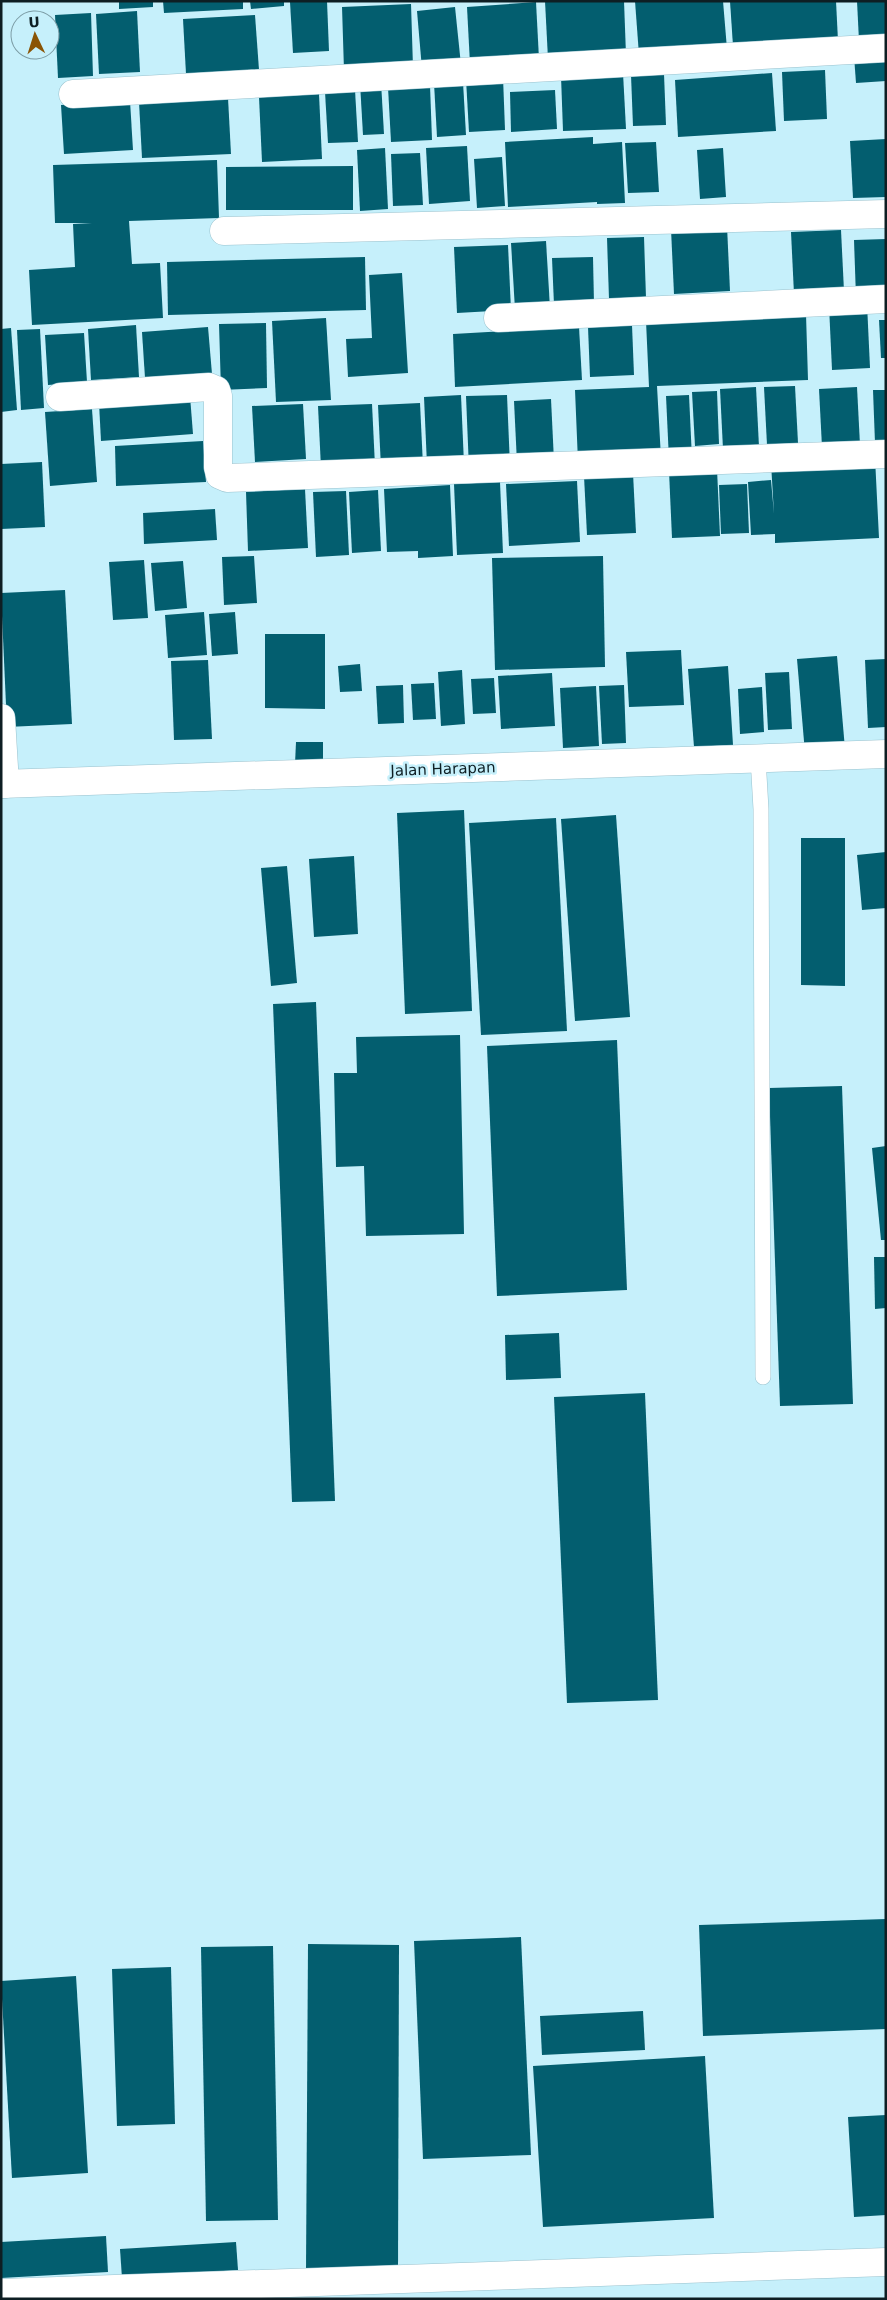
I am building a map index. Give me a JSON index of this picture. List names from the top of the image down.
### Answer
{
  "streets": {
    "street": ["Jalan Harapan"]
  },
  "north": "top"
}
